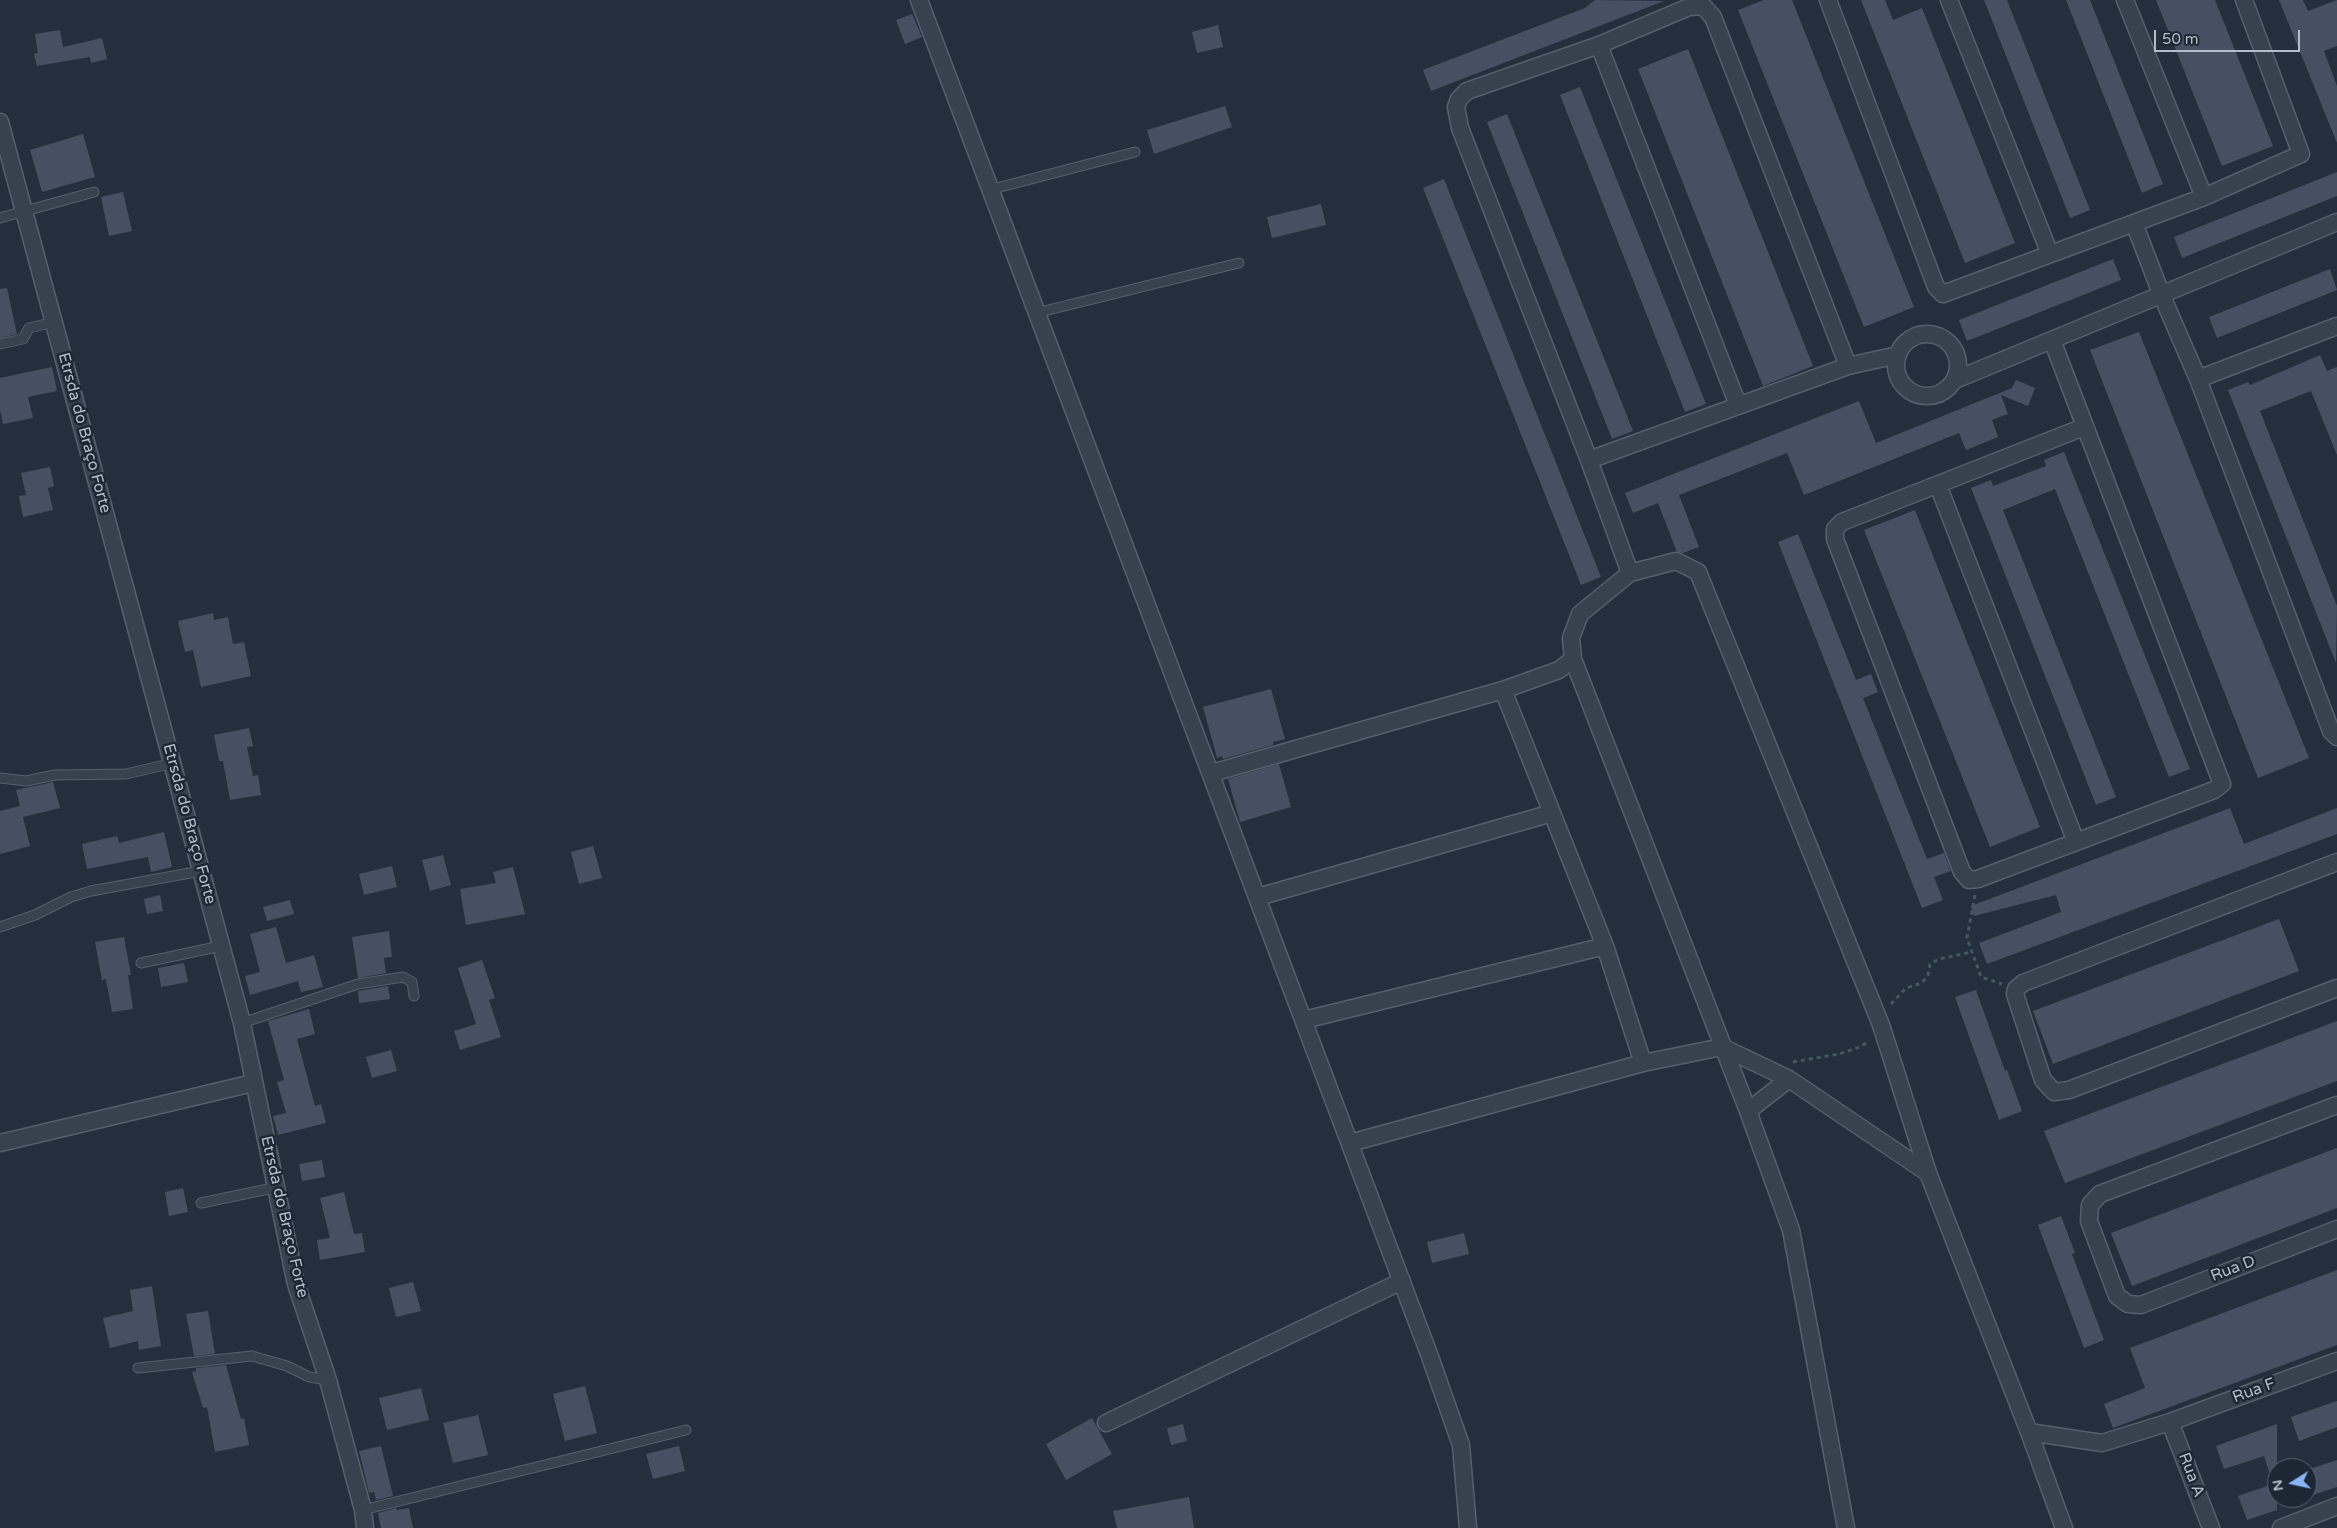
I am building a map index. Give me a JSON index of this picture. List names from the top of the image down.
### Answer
{
  "streets": {
    "street": [
      "Etrsda do Braço Forte",
      "Rua D",
      "Rua F",
      "Rua A"
    ]
  },
  "crossings": [
    ["Rua F", "Rua A"]
  ],
  "scale_bar": "50 m",
  "north": "left"
}
